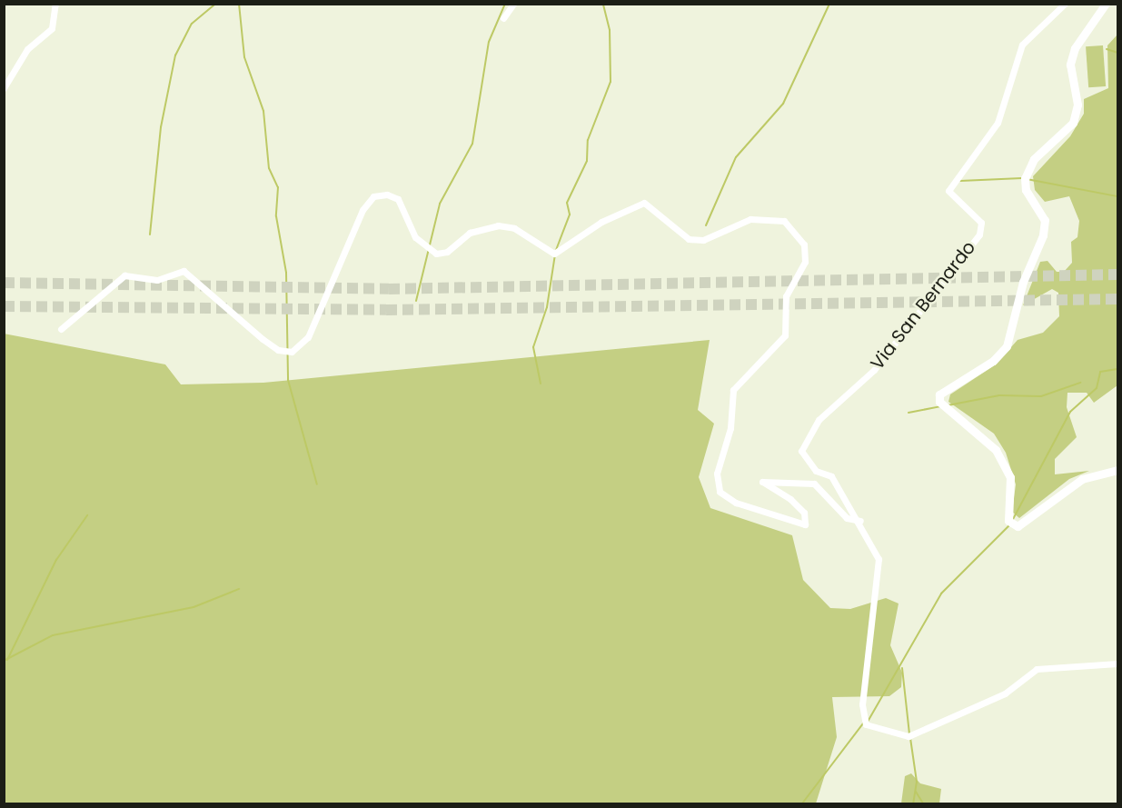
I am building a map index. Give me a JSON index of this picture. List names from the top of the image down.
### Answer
{
  "streets": {
    "street": ["Via San Bernardo"]
  }
}
